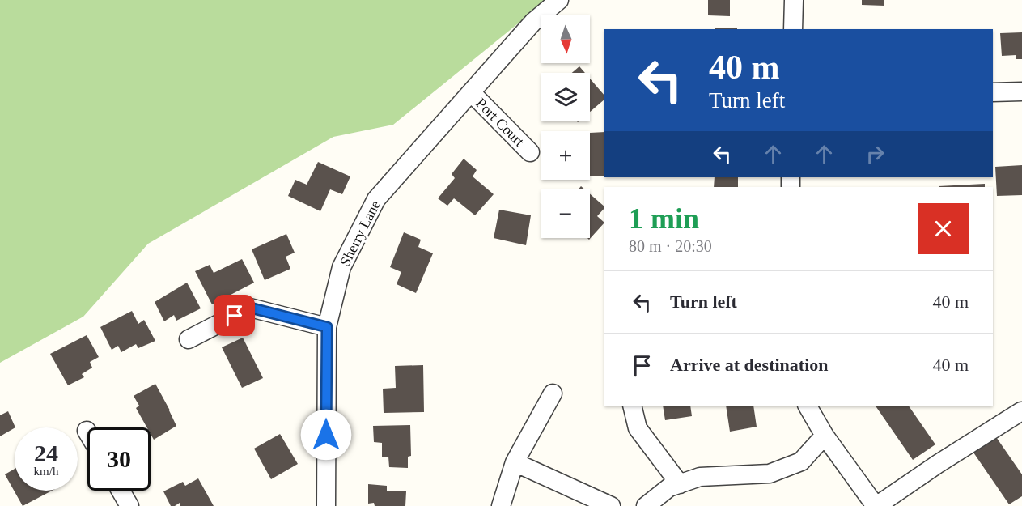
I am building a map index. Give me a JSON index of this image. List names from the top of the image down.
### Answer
{
  "streets": {
    "street": ["Port Court", "Sherry Lane"]
  },
  "crossings": [
    ["Port Court", "Sherry Lane"]
  ],
  "north": "bottom",
  "page": {
    "map_buttons": ["+", "−"],
    "turn": ["40 m", "Turn left"],
    "heading": ["1 min", "80 m · 20:30"],
    "list": [
      {
        "name": "Turn left",
        "value": "40 m"
      },
      {
        "name": "Arrive at destination",
        "value": "40 m"
      }
    ],
    "speed": "24 km/h",
    "limit": "30"
  }
}
